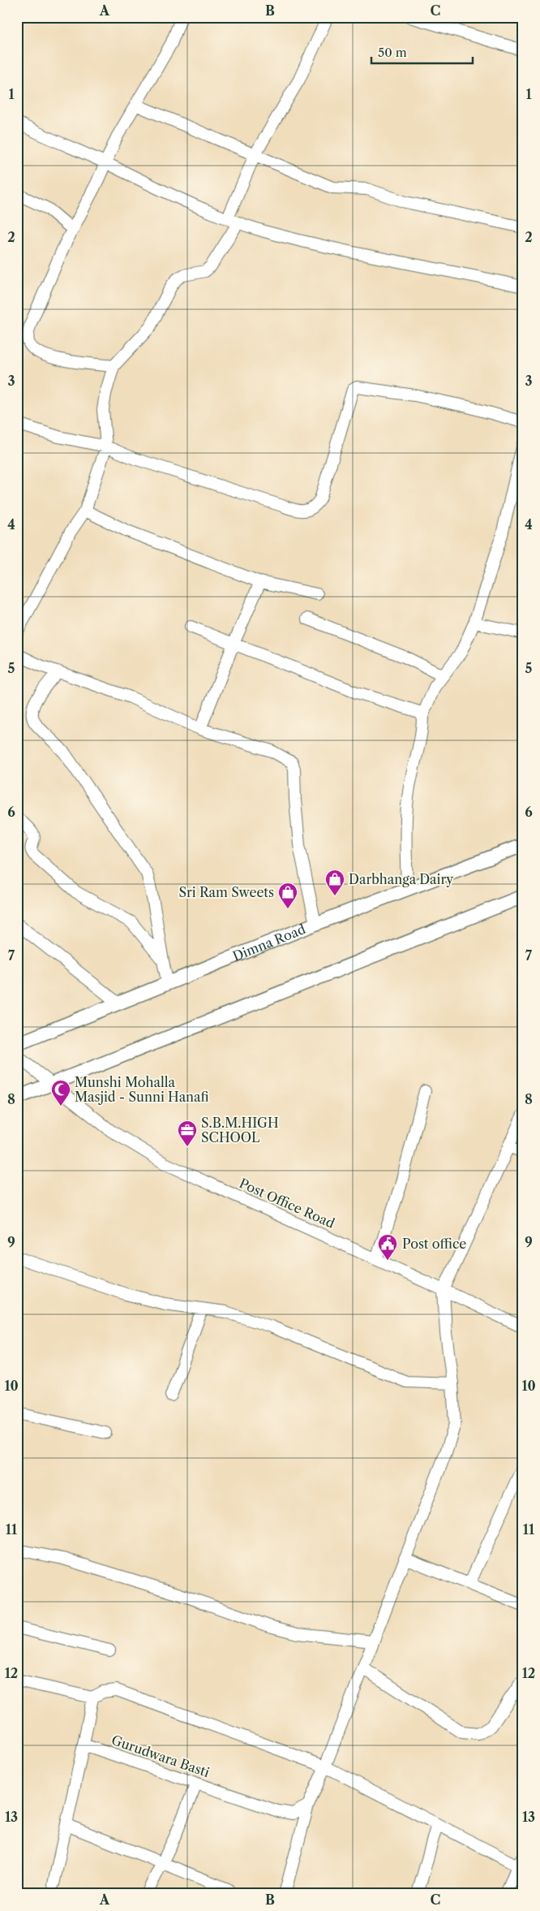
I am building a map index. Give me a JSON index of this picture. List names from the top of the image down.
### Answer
{
  "streets": {
    "street": ["Dimna Road", "Post Office Road", "Gurudwara Basti"]
  },
  "places": {
    "shop": ["Darbhanga Dairy", "Sri Ram Sweets"],
    "mosque": ["Munshi Mohalla Masjid - Sunni Hanafi"],
    "office": ["S.B.M.HIGH SCHOOL"],
    "public building": ["Post office"]
  },
  "scale_bar": "50 m",
  "grid": {
    "columns": ["A", "B", "C"],
    "rows": [
      "1",
      "2",
      "3",
      "4",
      "5",
      "6",
      "7",
      "8",
      "9",
      "10",
      "11",
      "12",
      "13"
    ]
  }
}
